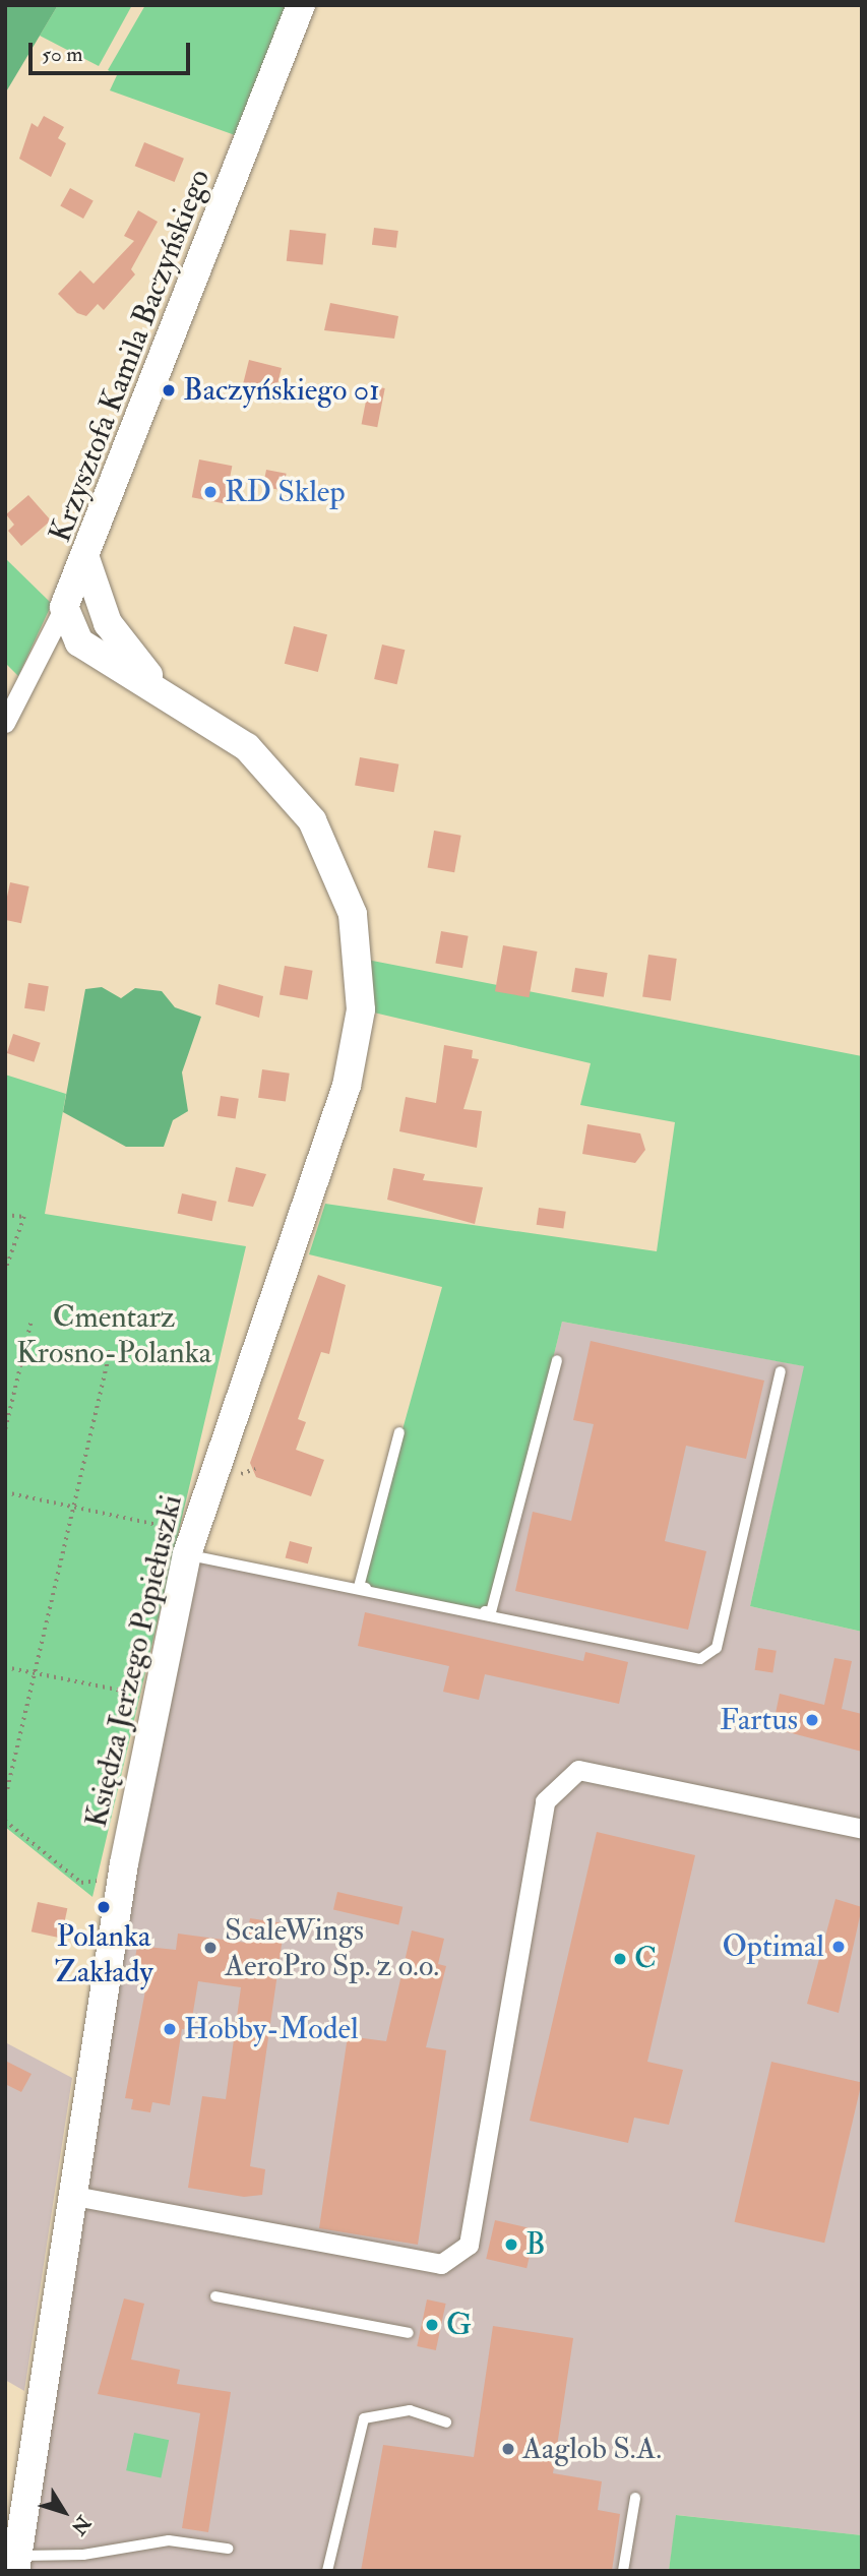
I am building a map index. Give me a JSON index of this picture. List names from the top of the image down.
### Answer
{
  "streets": {
    "street": ["Krzysztofa Kamila Baczyńskiego", "Księdza Jerzego Popiełuszki"]
  },
  "crossings": [
    ["Krzysztofa Kamila Baczyńskiego", "Księdza Jerzego Popiełuszki"]
  ],
  "parks": ["Cmentarz Krosno-Polanka"],
  "places": [
    "Baczyńskiego 01",
    "RD Sklep",
    "Fartus",
    "Polanka Zakłady",
    "Optimal",
    "ScaleWings AeroPro Sp. z o.o.",
    "C",
    "Hobby-Model",
    "B",
    "G",
    "Aaglob S.A."
  ],
  "scale_bar": "50 m",
  "north": "bottom right"
}
